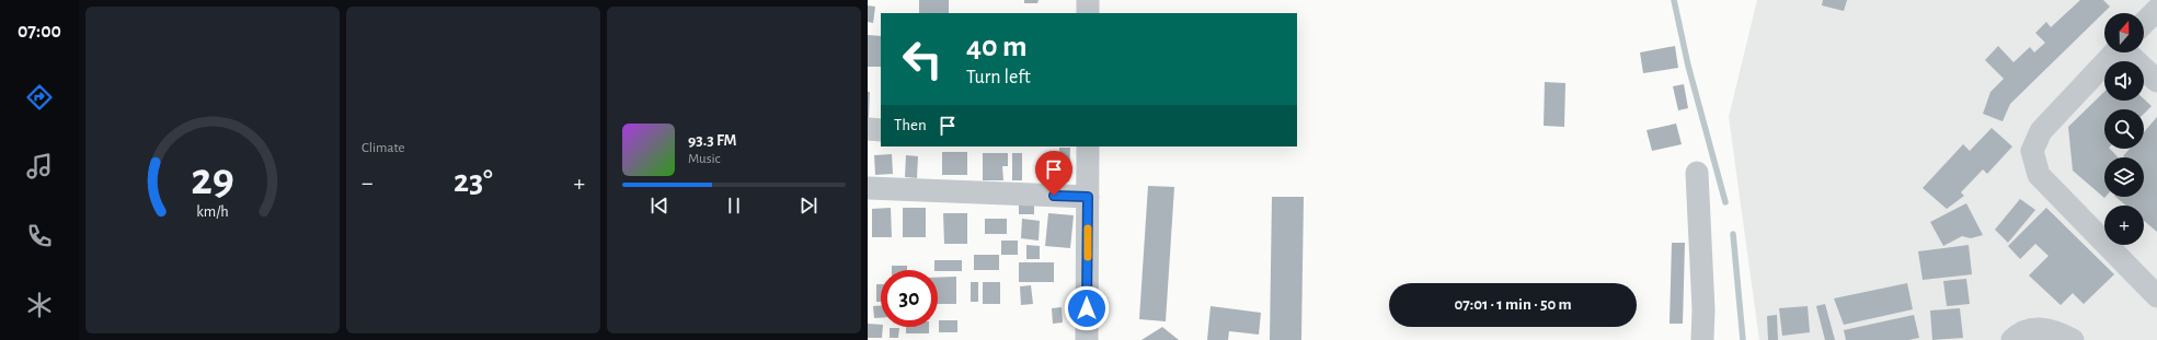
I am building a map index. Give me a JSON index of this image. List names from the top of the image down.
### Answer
{
  "north": "top",
  "page": {
    "tabs": "07:00",
    "tile": "Climate",
    "map_buttons": "+",
    "turn": ["40 m", "Turn left"],
    "then": "Then",
    "song": ["93.3 FM", "Music"],
    "heat": ["−", "23°", "+"],
    "limit": "30",
    "trip": "07:01 · 1 min · 50 m",
    "gauge": ["29", "km/h"]
  }
}
